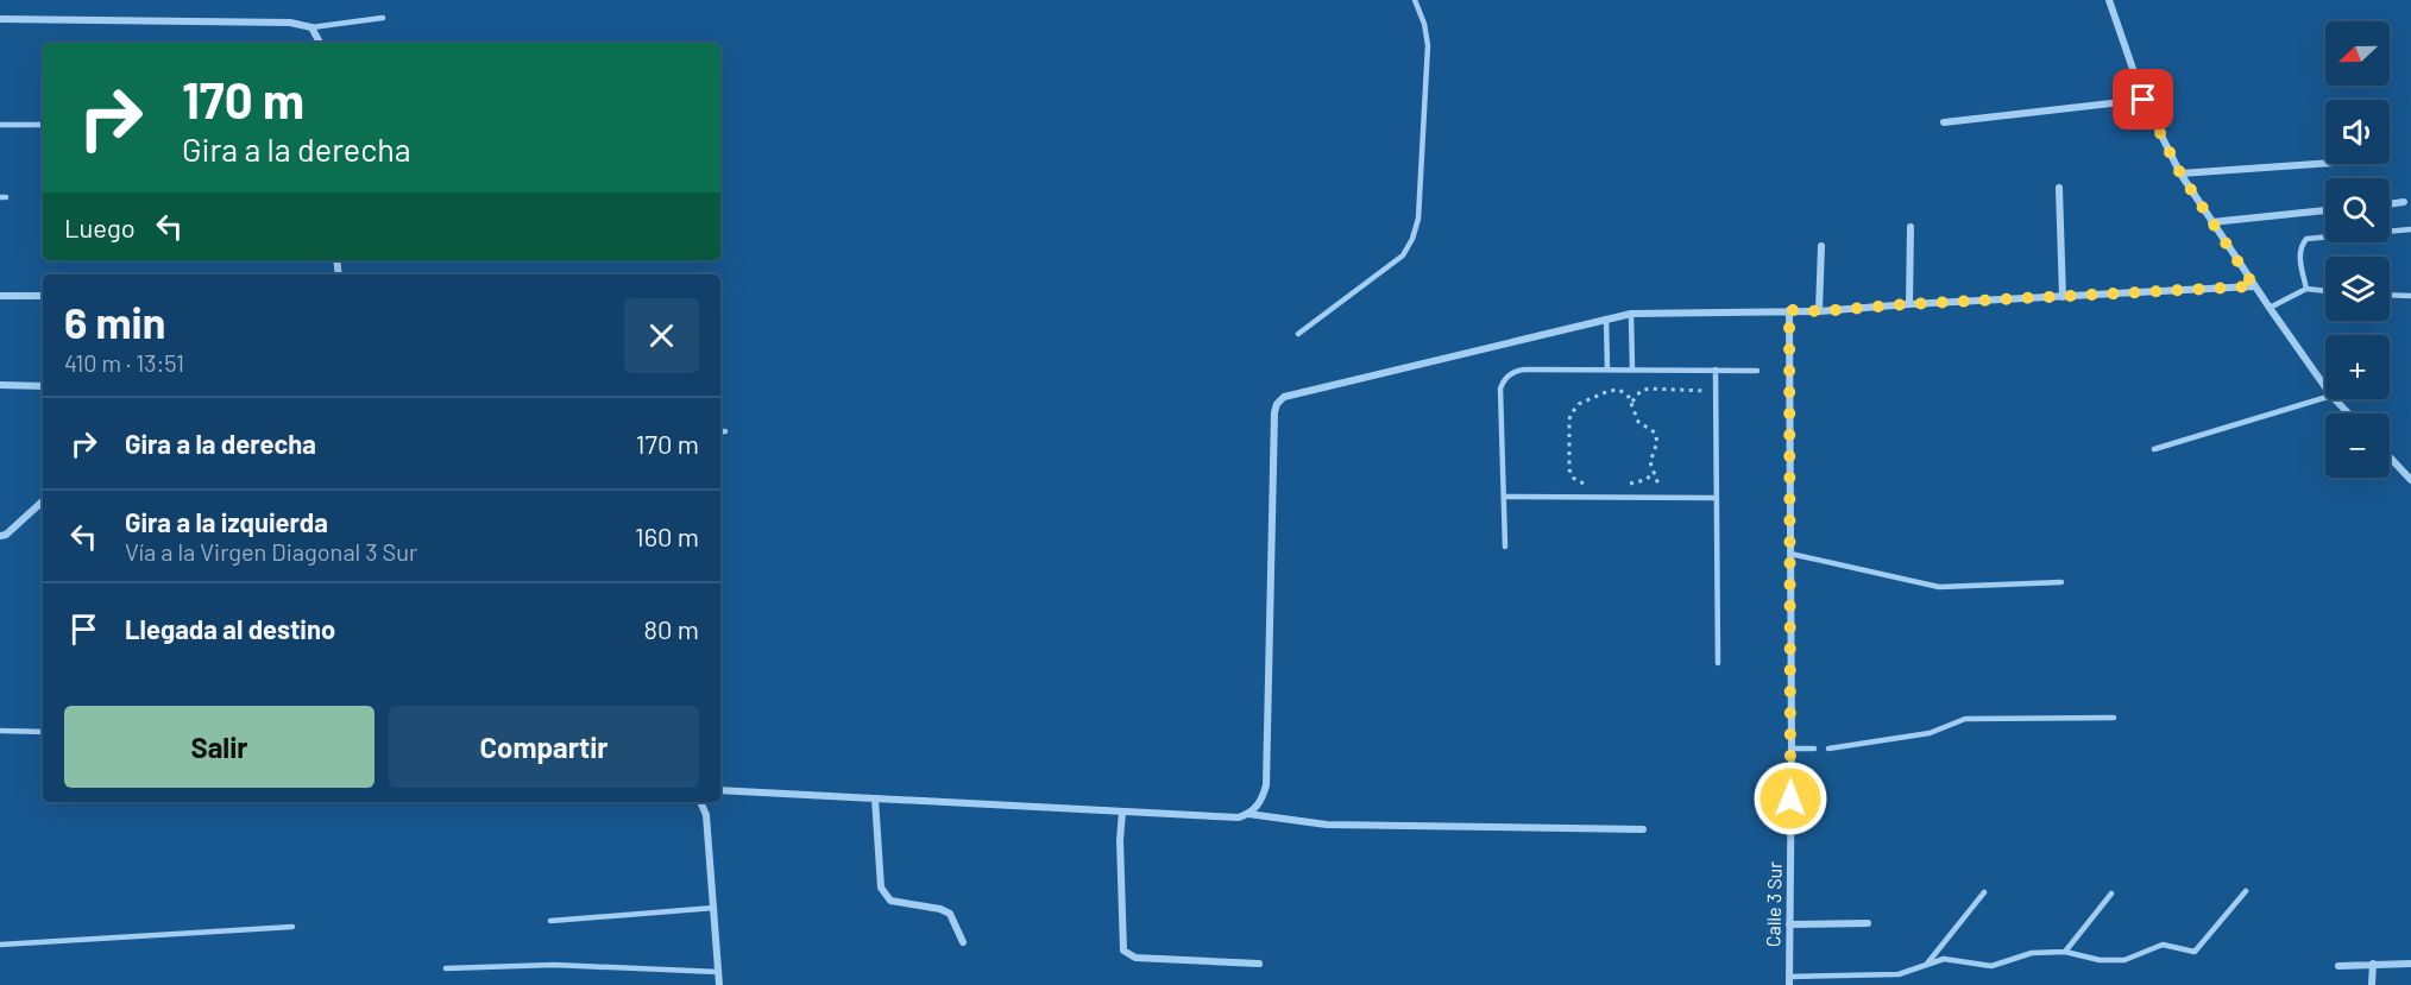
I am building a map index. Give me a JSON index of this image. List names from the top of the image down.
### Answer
{
  "streets": {
    "street": ["Calle 3 Sur"]
  },
  "north": "left",
  "page": {
    "map_buttons": ["+", "−"],
    "turn": ["170 m", "Gira a la derecha"],
    "then": "Luego",
    "heading": ["6 min", "410 m · 13:51"],
    "list": [
      {
        "name": "Gira a la derecha",
        "value": "170 m"
      },
      {
        "name": "Gira a la izquierda",
        "note": "Vía a la Virgen Diagonal 3 Sur",
        "value": "160 m"
      },
      {
        "name": "Llegada al destino",
        "value": "80 m"
      }
    ],
    "buttons": ["Salir", "Compartir"]
  }
}
